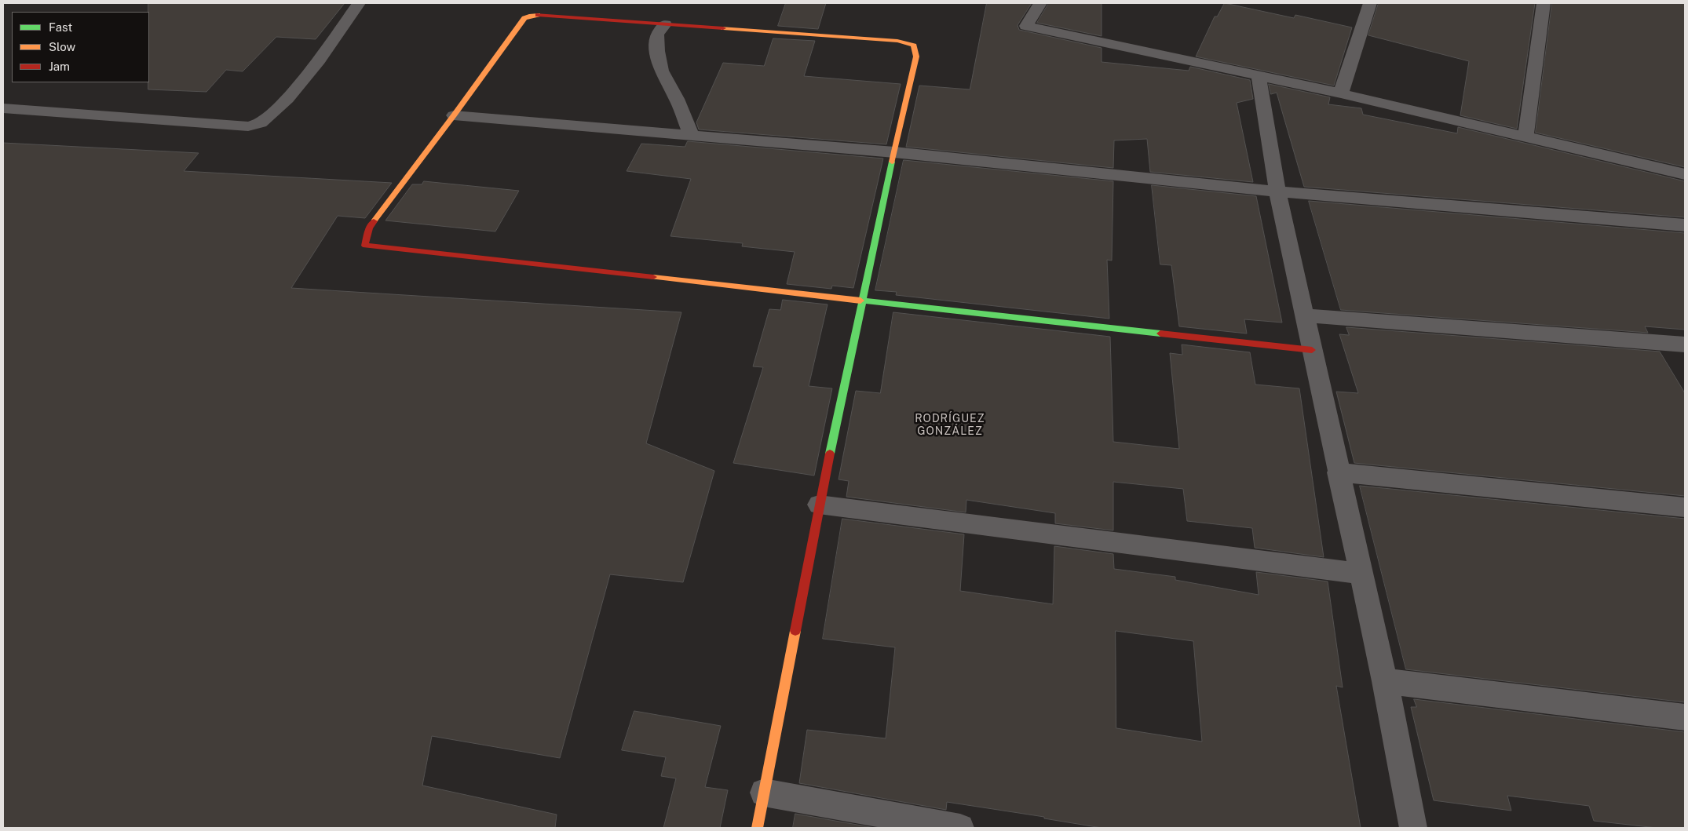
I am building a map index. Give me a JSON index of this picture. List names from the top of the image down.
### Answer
{
  "districts": ["RODRÍGUEZ GONZÁLEZ"],
  "legend": ["Fast", "Slow", "Jam"]
}
